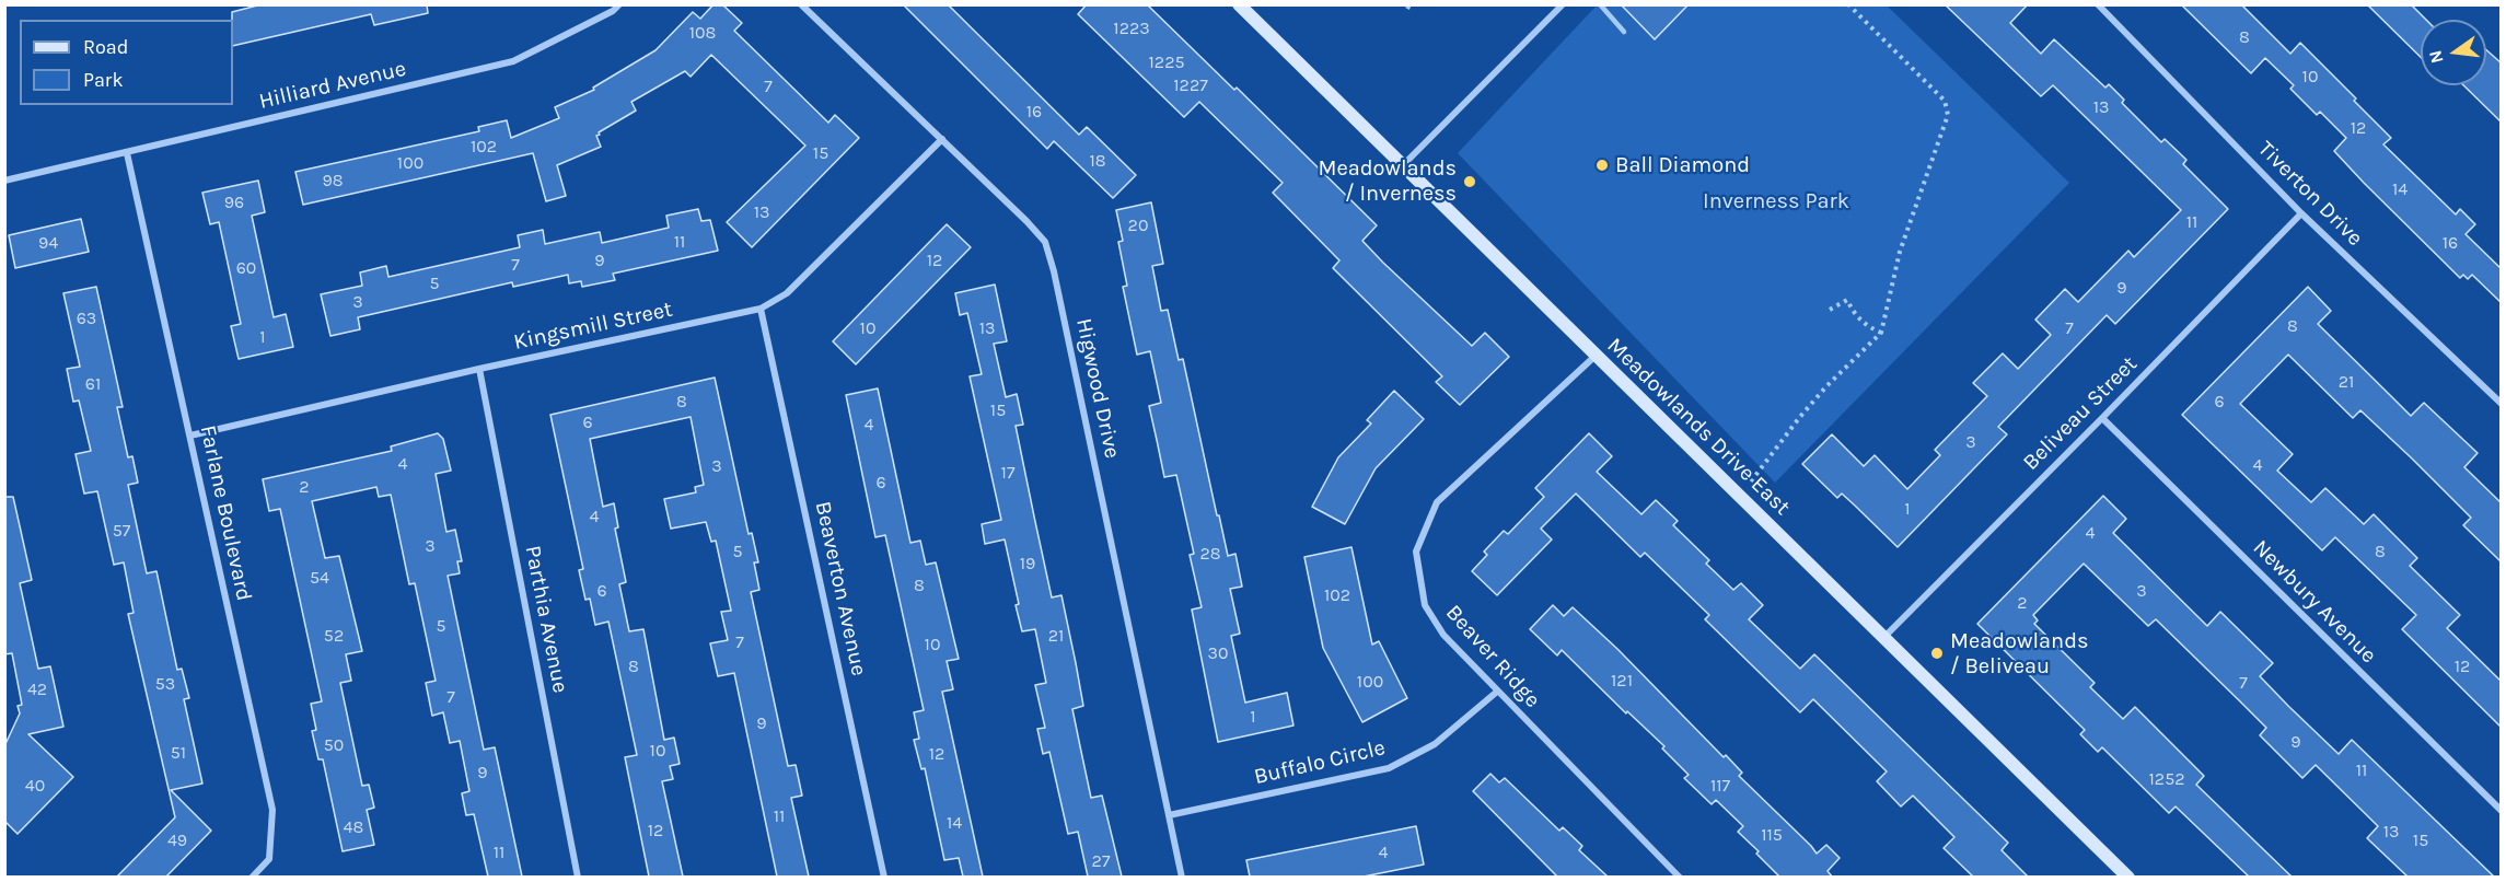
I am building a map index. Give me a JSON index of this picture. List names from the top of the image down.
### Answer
{
  "streets": {
    "main road": ["Meadowlands Drive East"],
    "street": [
      "Hilliard Avenue",
      "Tiverton Drive",
      "Kingsmill Street",
      "Higwood Drive",
      "Beliveau Street",
      "Farlane Boulevard",
      "Beaverton Avenue",
      "Newbury Avenue",
      "Parthia Avenue",
      "Beaver Ridge",
      "Buffalo Circle"
    ]
  },
  "crossings": [
    ["Hilliard Avenue", "Farlane Boulevard"],
    ["Tiverton Drive", "Beliveau Street"],
    ["Kingsmill Street", "Higwood Drive"],
    ["Kingsmill Street", "Farlane Boulevard"],
    ["Kingsmill Street", "Beaverton Avenue"],
    ["Kingsmill Street", "Parthia Avenue"],
    ["Higwood Drive", "Buffalo Circle"],
    ["Beliveau Street", "Meadowlands Drive East"],
    ["Beliveau Street", "Newbury Avenue"],
    ["Meadowlands Drive East", "Beaver Ridge"],
    ["Beaver Ridge", "Buffalo Circle"]
  ],
  "parks": ["Inverness Park"],
  "places": ["Ball Diamond", "Meadowlands / Inverness", "Meadowlands / Beliveau"],
  "house_numbers": [
    "1223",
    "108",
    "8",
    "1225",
    "10",
    "1227",
    "7",
    "13",
    "16",
    "12",
    "102",
    "15",
    "18",
    "100",
    "98",
    "14",
    "96",
    "13",
    "11",
    "20",
    "11",
    "94",
    "16",
    "9",
    "12",
    "7",
    "60",
    "5",
    "9",
    "3",
    "63",
    "8",
    "10",
    "13",
    "7",
    "1",
    "21",
    "61",
    "8",
    "6",
    "15",
    "6",
    "4",
    "3",
    "4",
    "4",
    "3",
    "17",
    "6",
    "2",
    "1",
    "4",
    "57",
    "4",
    "3",
    "5",
    "8",
    "28",
    "19",
    "54",
    "8",
    "6",
    "3",
    "102",
    "2",
    "5",
    "52",
    "21",
    "7",
    "10",
    "30",
    "8",
    "12",
    "121",
    "100",
    "7",
    "53",
    "42",
    "7",
    "1",
    "9",
    "9",
    "50",
    "10",
    "51",
    "12",
    "11",
    "9",
    "1252",
    "40",
    "117",
    "11",
    "14",
    "48",
    "12",
    "13",
    "115",
    "49",
    "15",
    "11",
    "4",
    "27"
  ],
  "legend": ["Road", "Park"],
  "north": "left"
}
